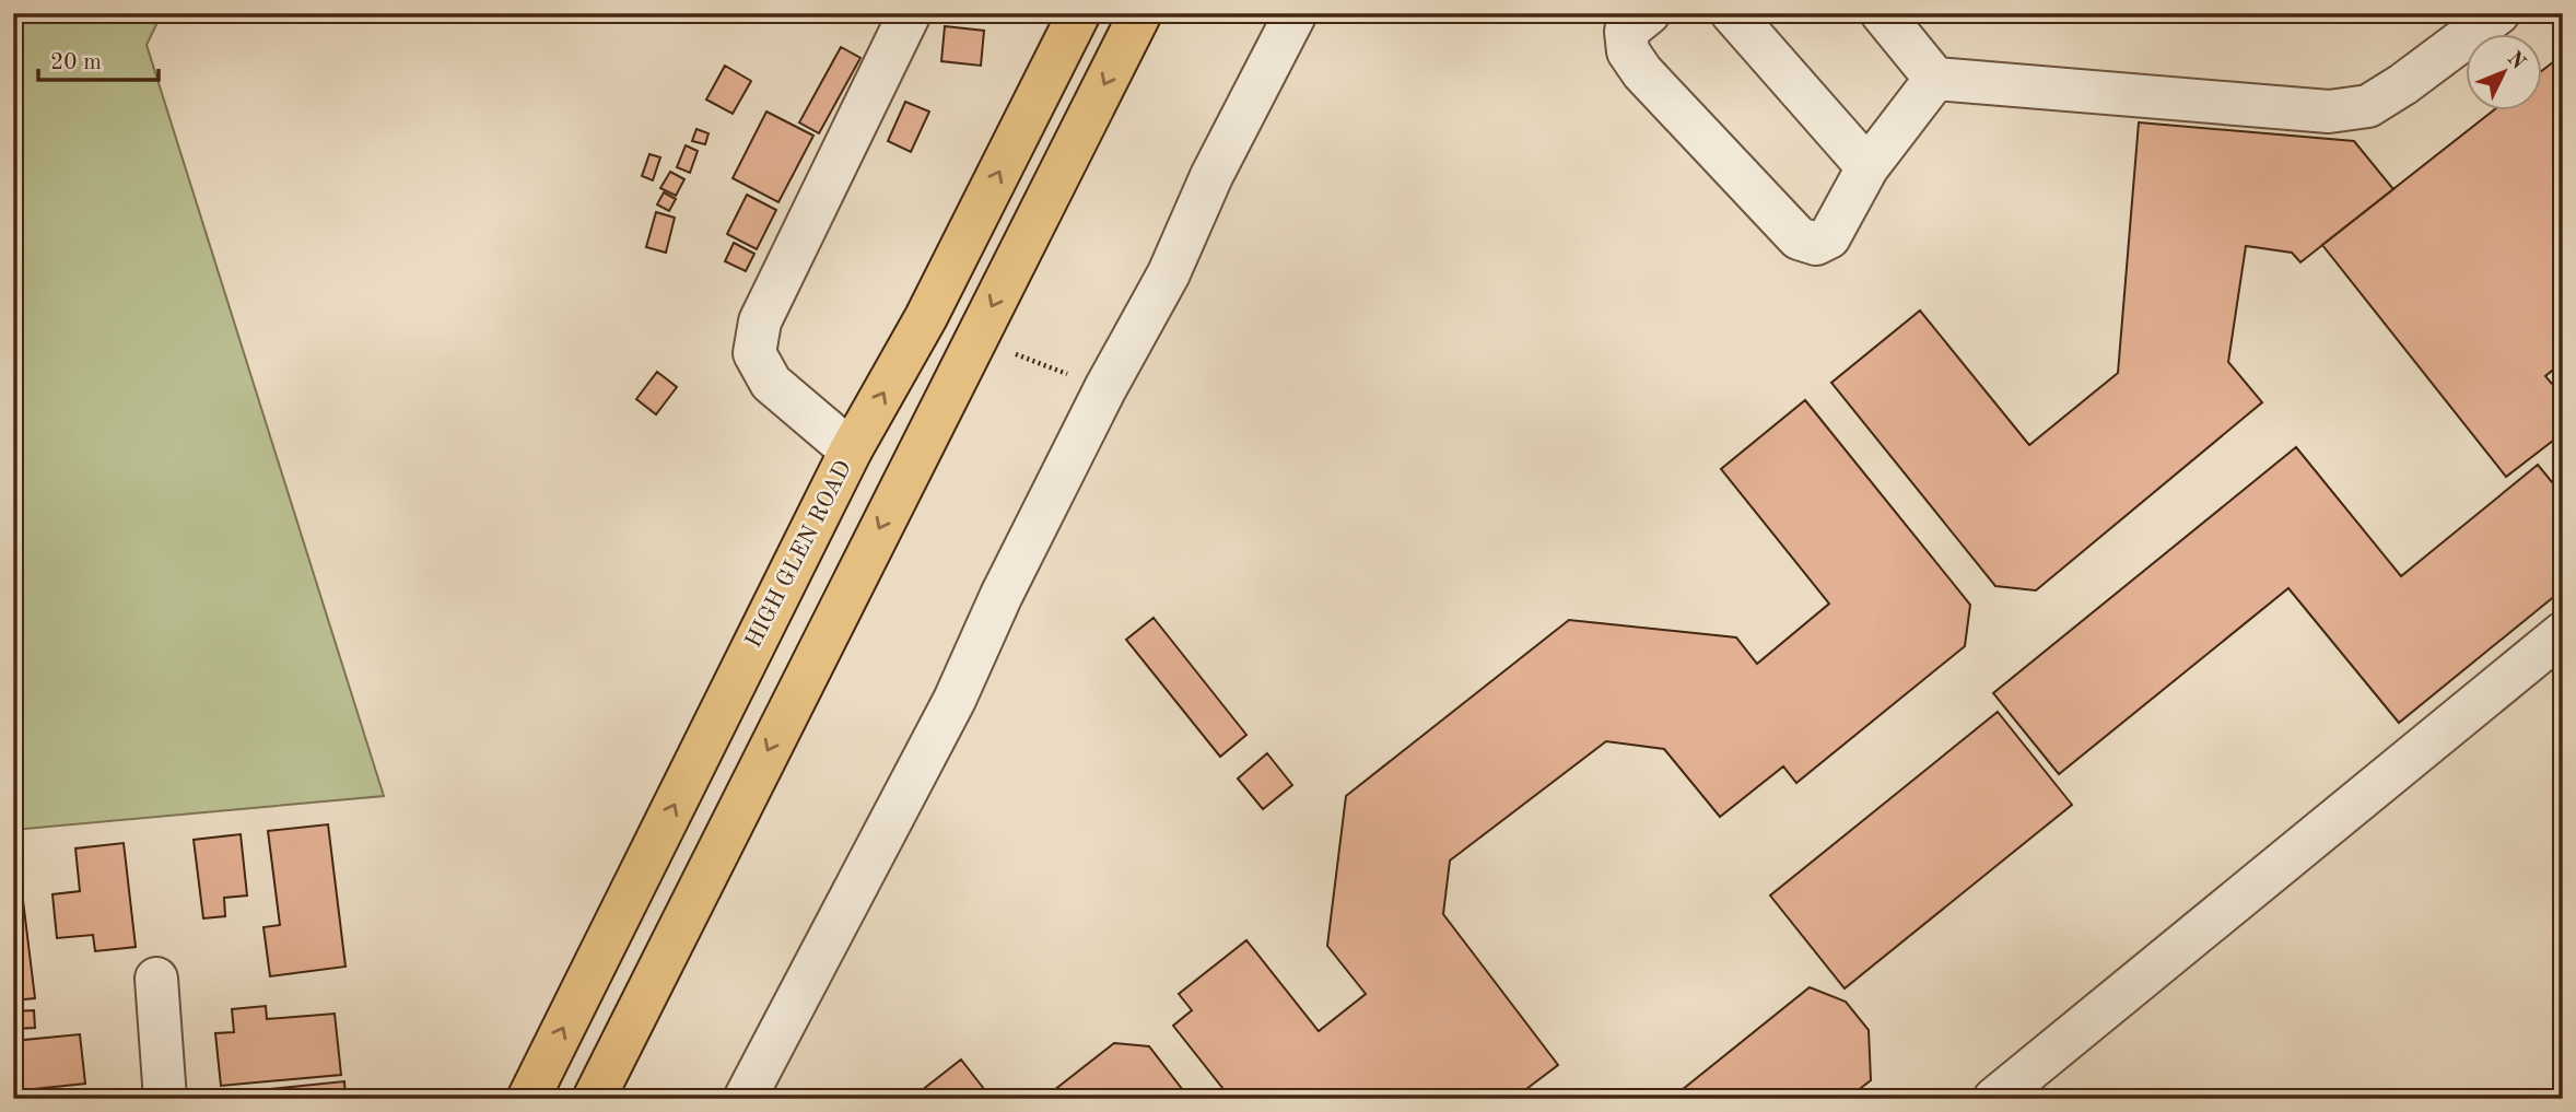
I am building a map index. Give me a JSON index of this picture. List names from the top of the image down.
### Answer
{
  "streets": {
    "main road": ["HIGH GLEN ROAD"]
  },
  "scale_bar": "20 m",
  "north": "top right"
}
